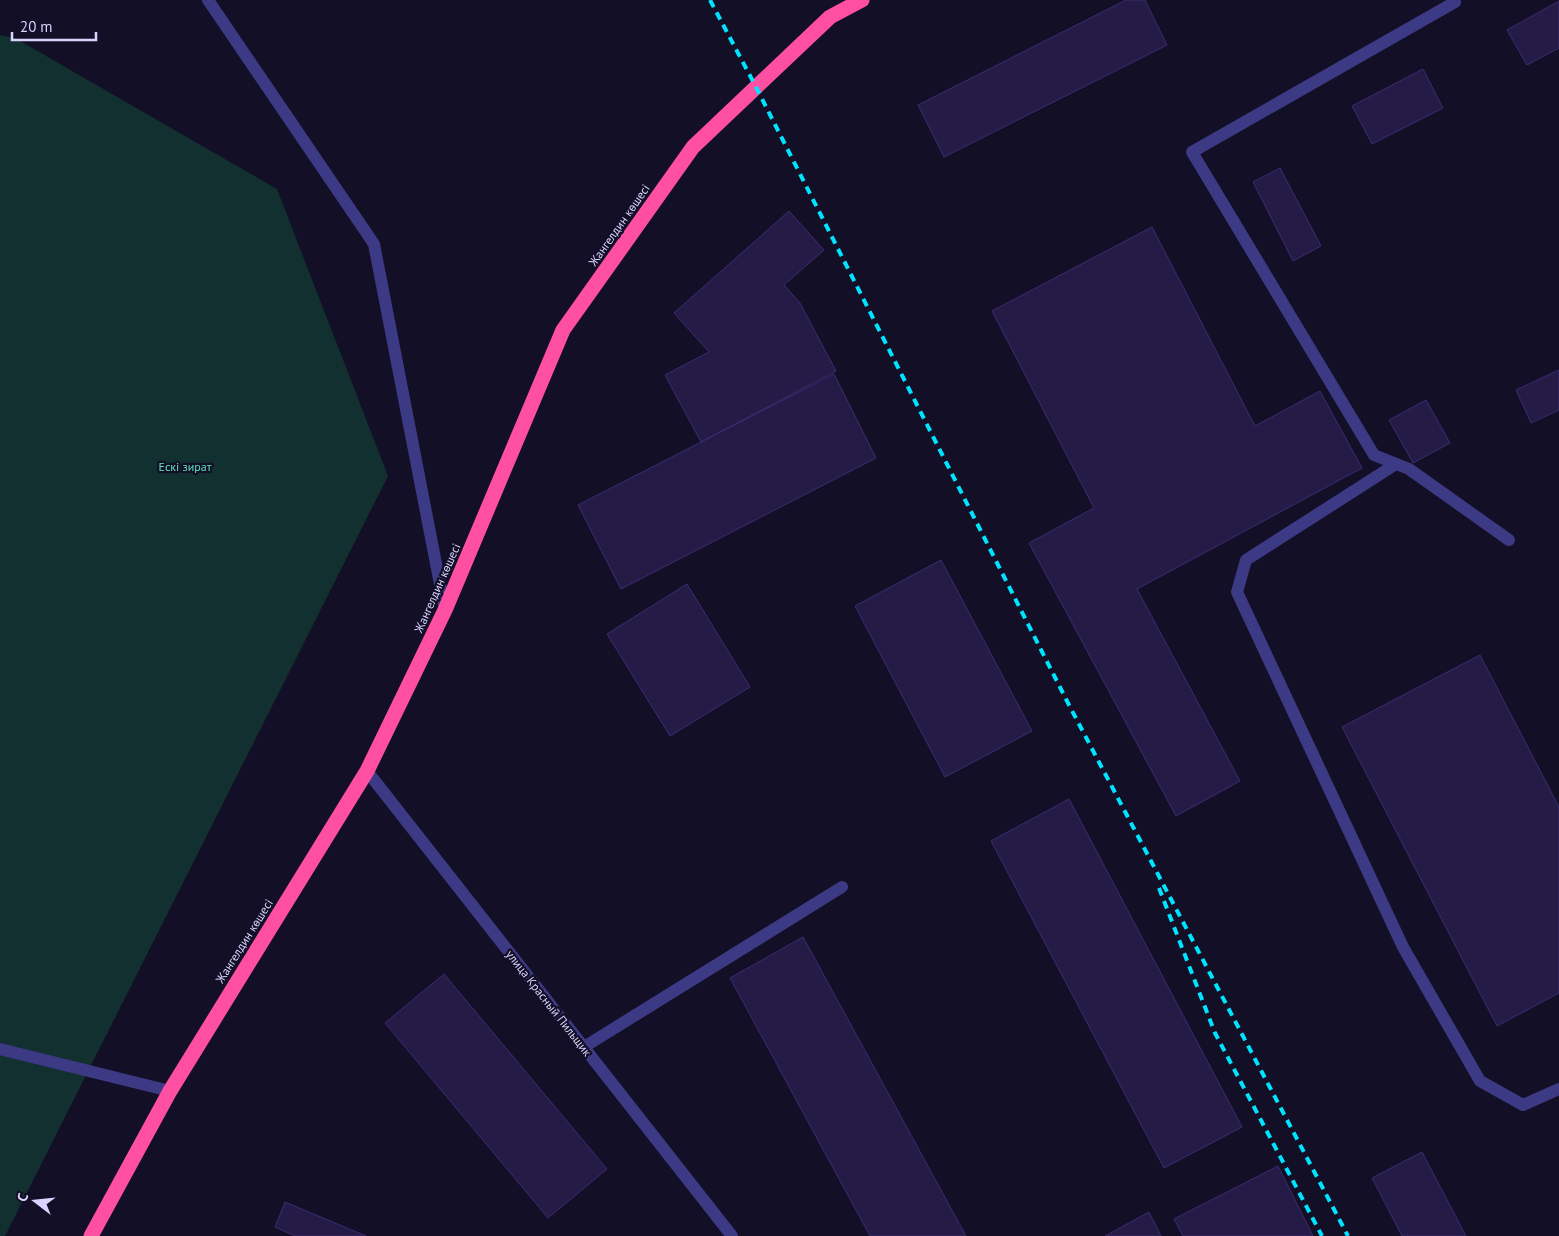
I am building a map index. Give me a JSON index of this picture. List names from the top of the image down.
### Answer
{
  "streets": {
    "highway": ["Жангелдин көшесі"],
    "street": ["улица Красный Пильщик"]
  },
  "crossings": [
    ["Жангелдин көшесі", "улица Красный Пильщик"]
  ],
  "parks": ["Ескі зират"],
  "scale_bar": "20 m",
  "north": "left"
}
